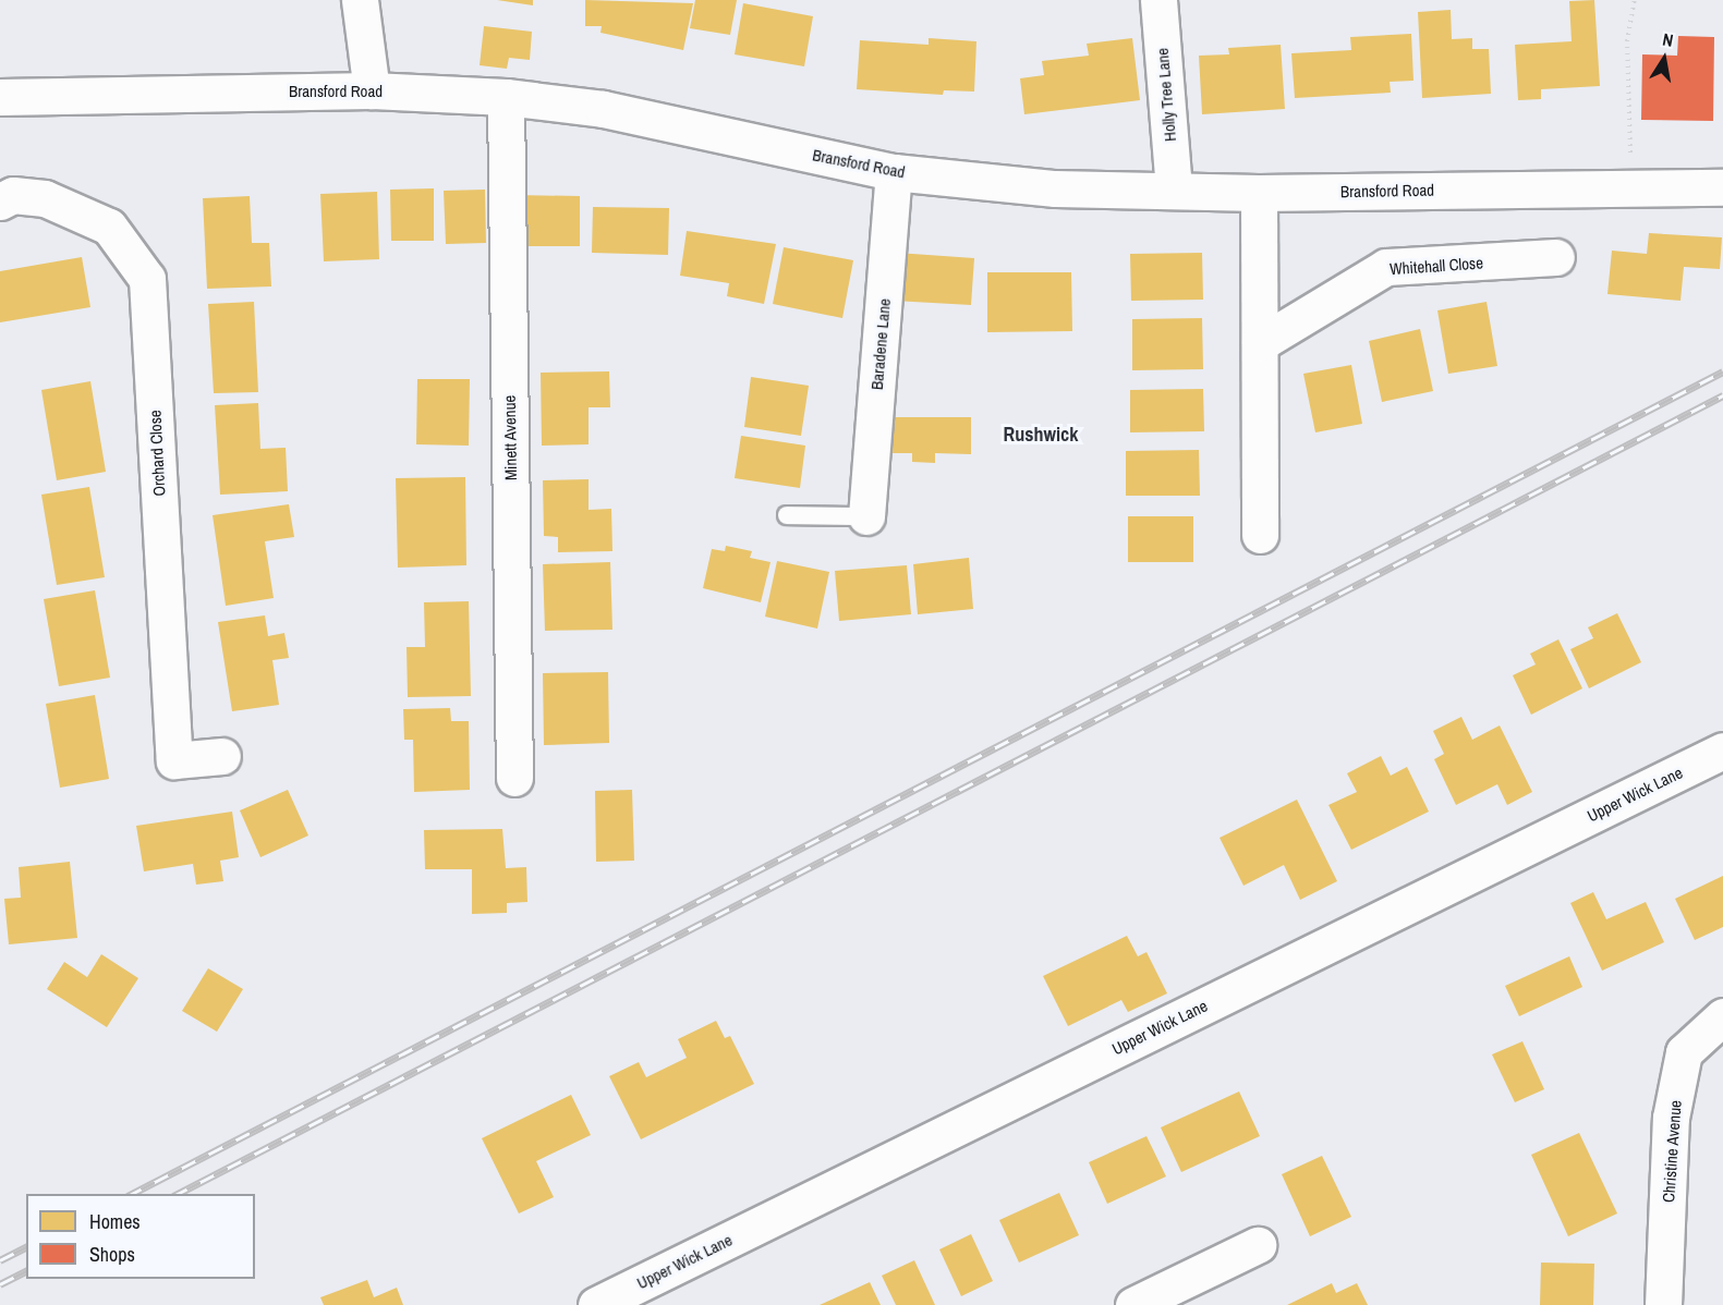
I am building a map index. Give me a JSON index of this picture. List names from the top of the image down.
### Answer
{
  "streets": {
    "street": [
      "Bransford Road",
      "Holly Tree Lane",
      "Whitehall Close",
      "Baradene Lane",
      "Minett Avenue",
      "Orchard Close",
      "Upper Wick Lane",
      "Christine Avenue"
    ]
  },
  "crossings": [
    ["Bransford Road", "Holly Tree Lane"],
    ["Bransford Road", "Baradene Lane"],
    ["Bransford Road", "Minett Avenue"]
  ],
  "districts": ["Rushwick"],
  "legend": ["Homes", "Shops"],
  "north": "top"
}
